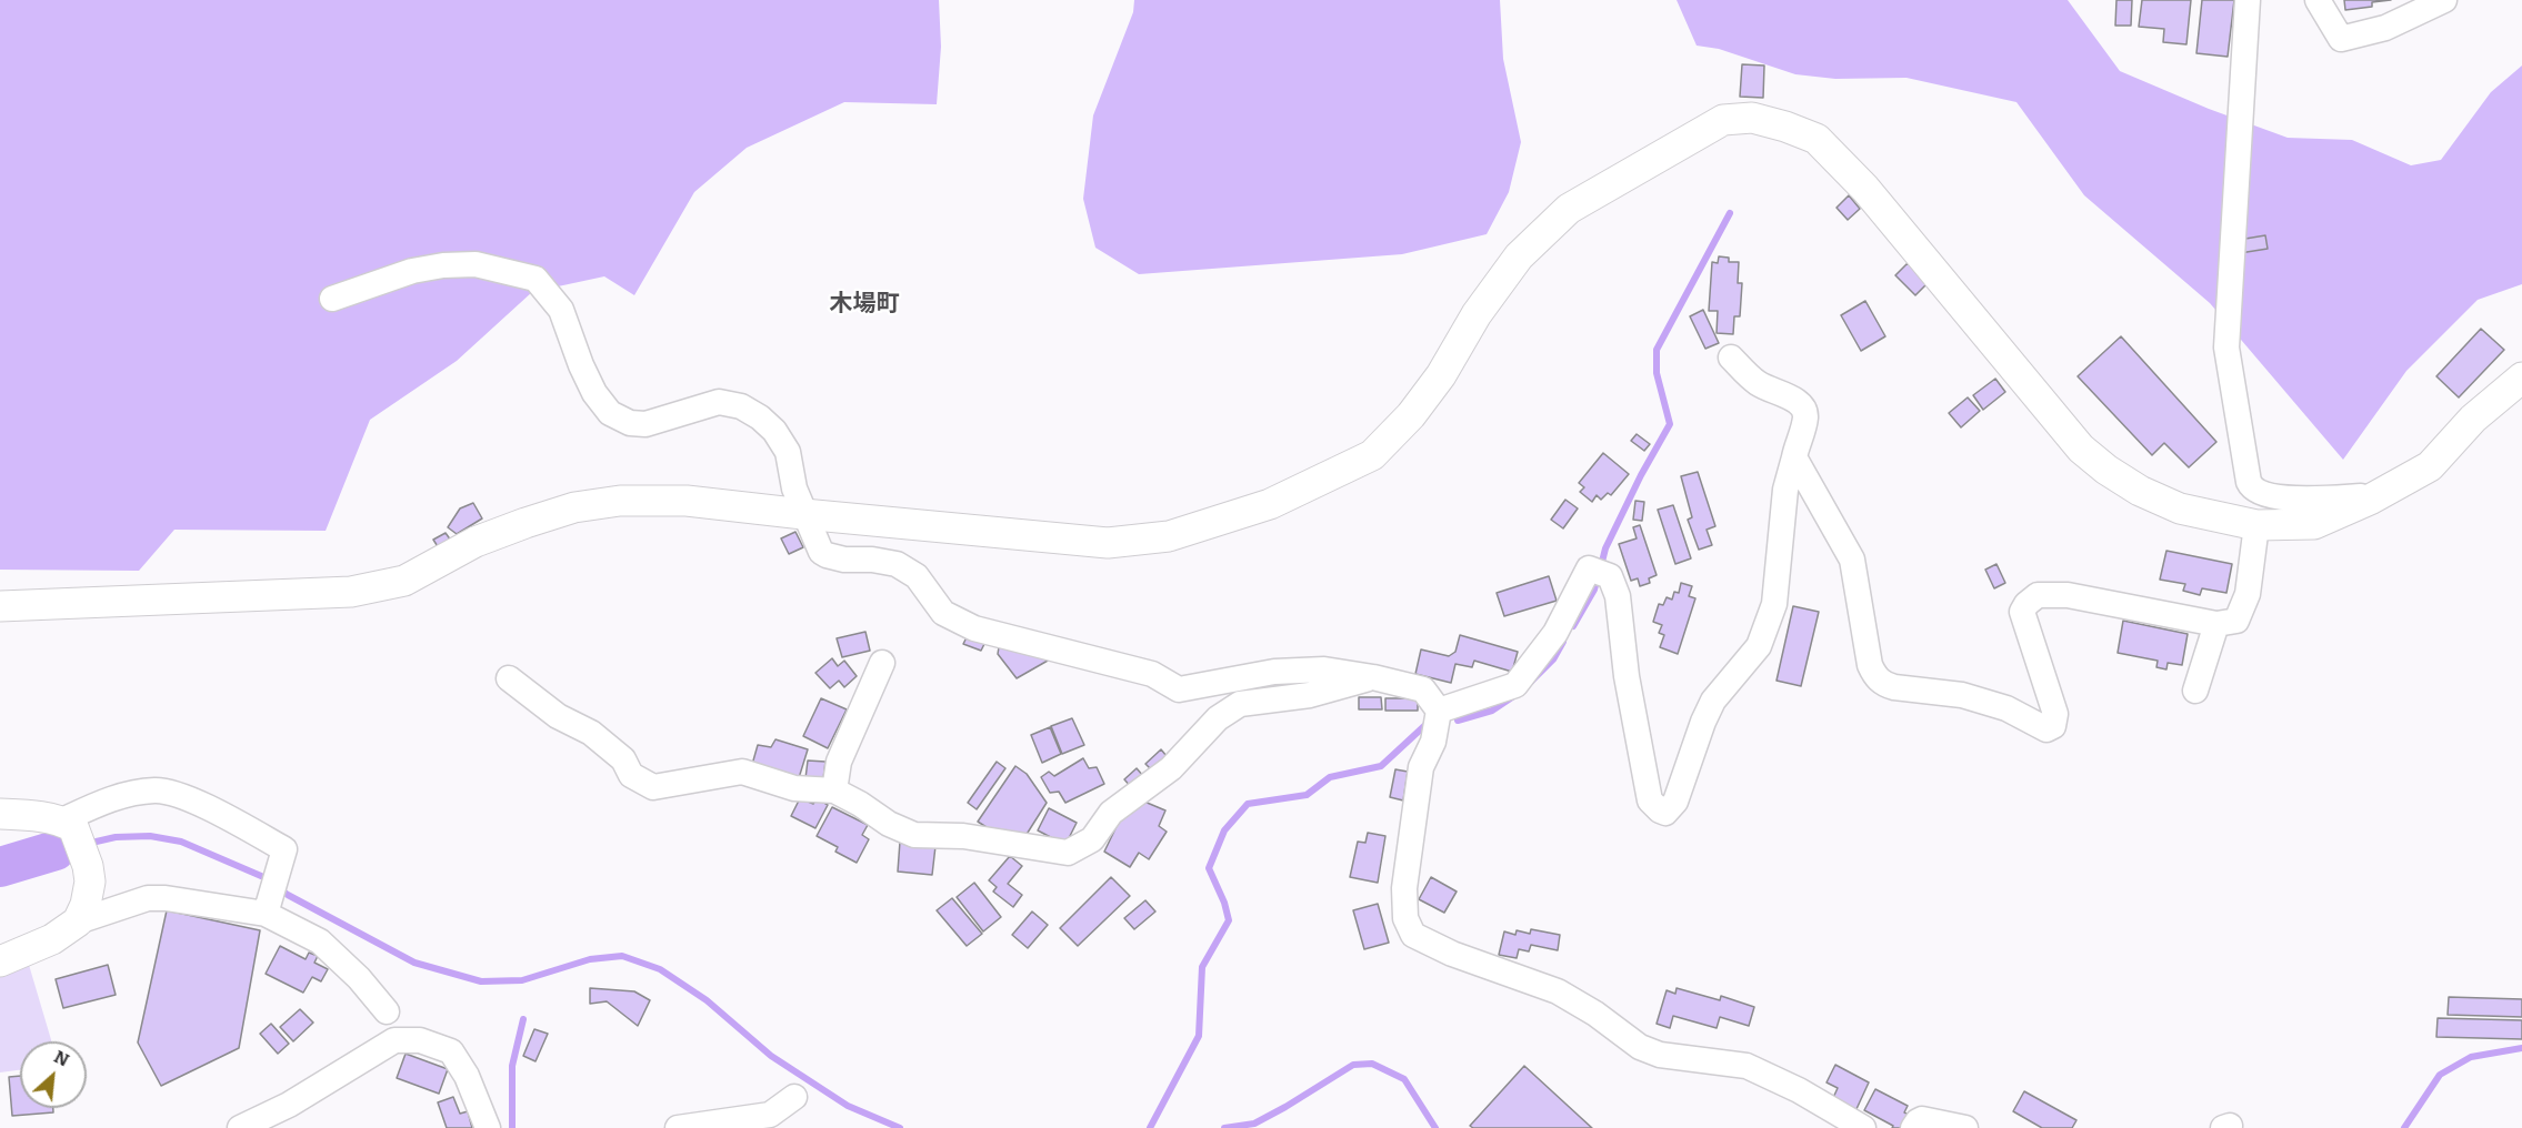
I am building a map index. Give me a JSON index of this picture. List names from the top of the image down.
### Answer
{
  "districts": ["木場町"],
  "north": "top right"
}
